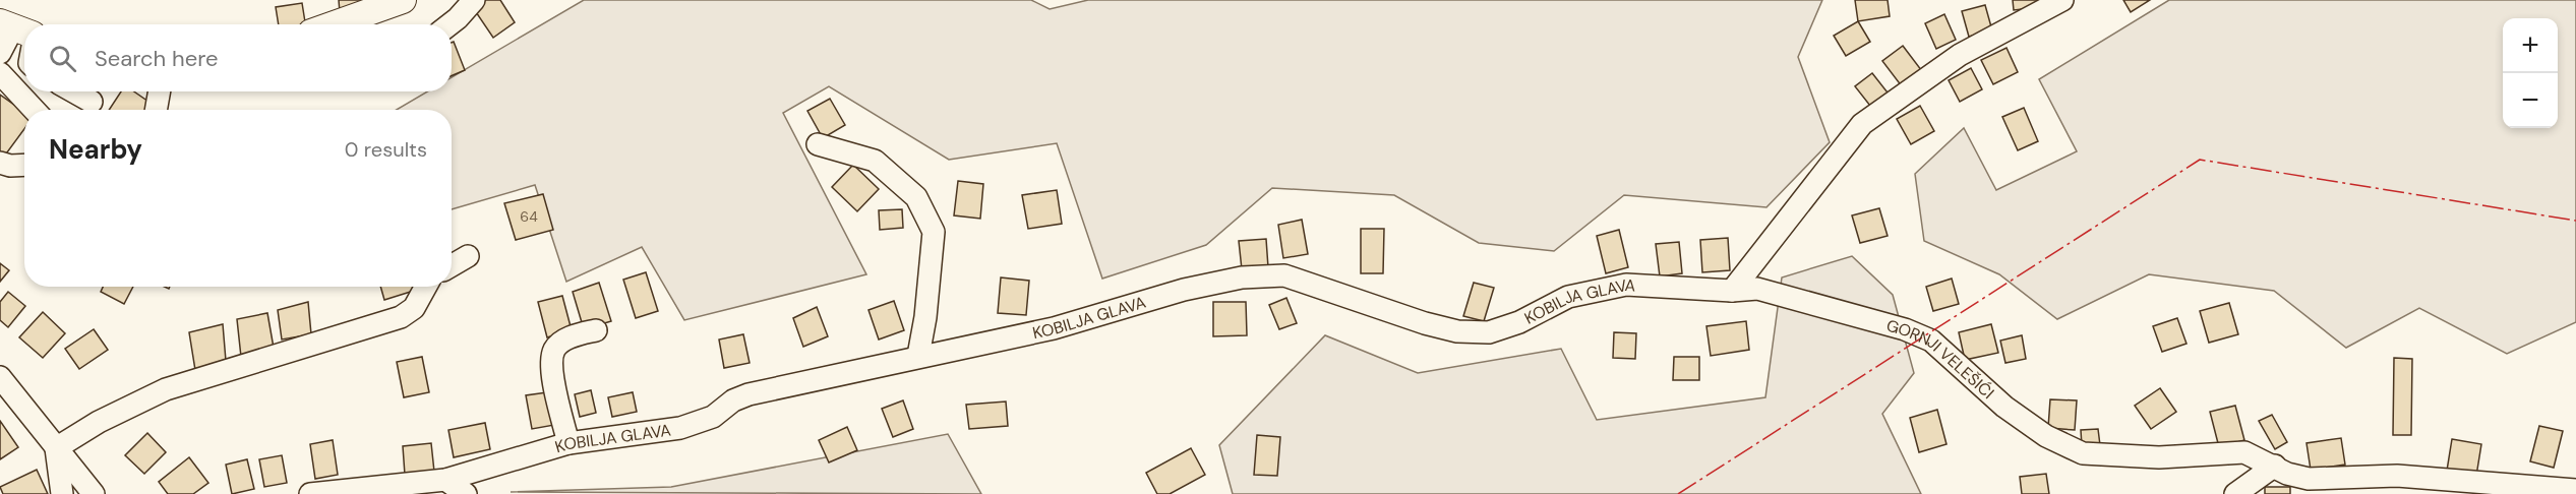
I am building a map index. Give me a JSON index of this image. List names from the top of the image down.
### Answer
{
  "streets": {
    "street": ["KOBILJA GLAVA", "GORNJI VELEŠIĆI"]
  },
  "crossings": [
    ["KOBILJA GLAVA", "GORNJI VELEŠIĆI"]
  ],
  "house_numbers": ["64"],
  "page": {
    "map_buttons": ["+", "−"],
    "search": "Search here",
    "heading": ["Nearby", "0 results"]
  }
}
